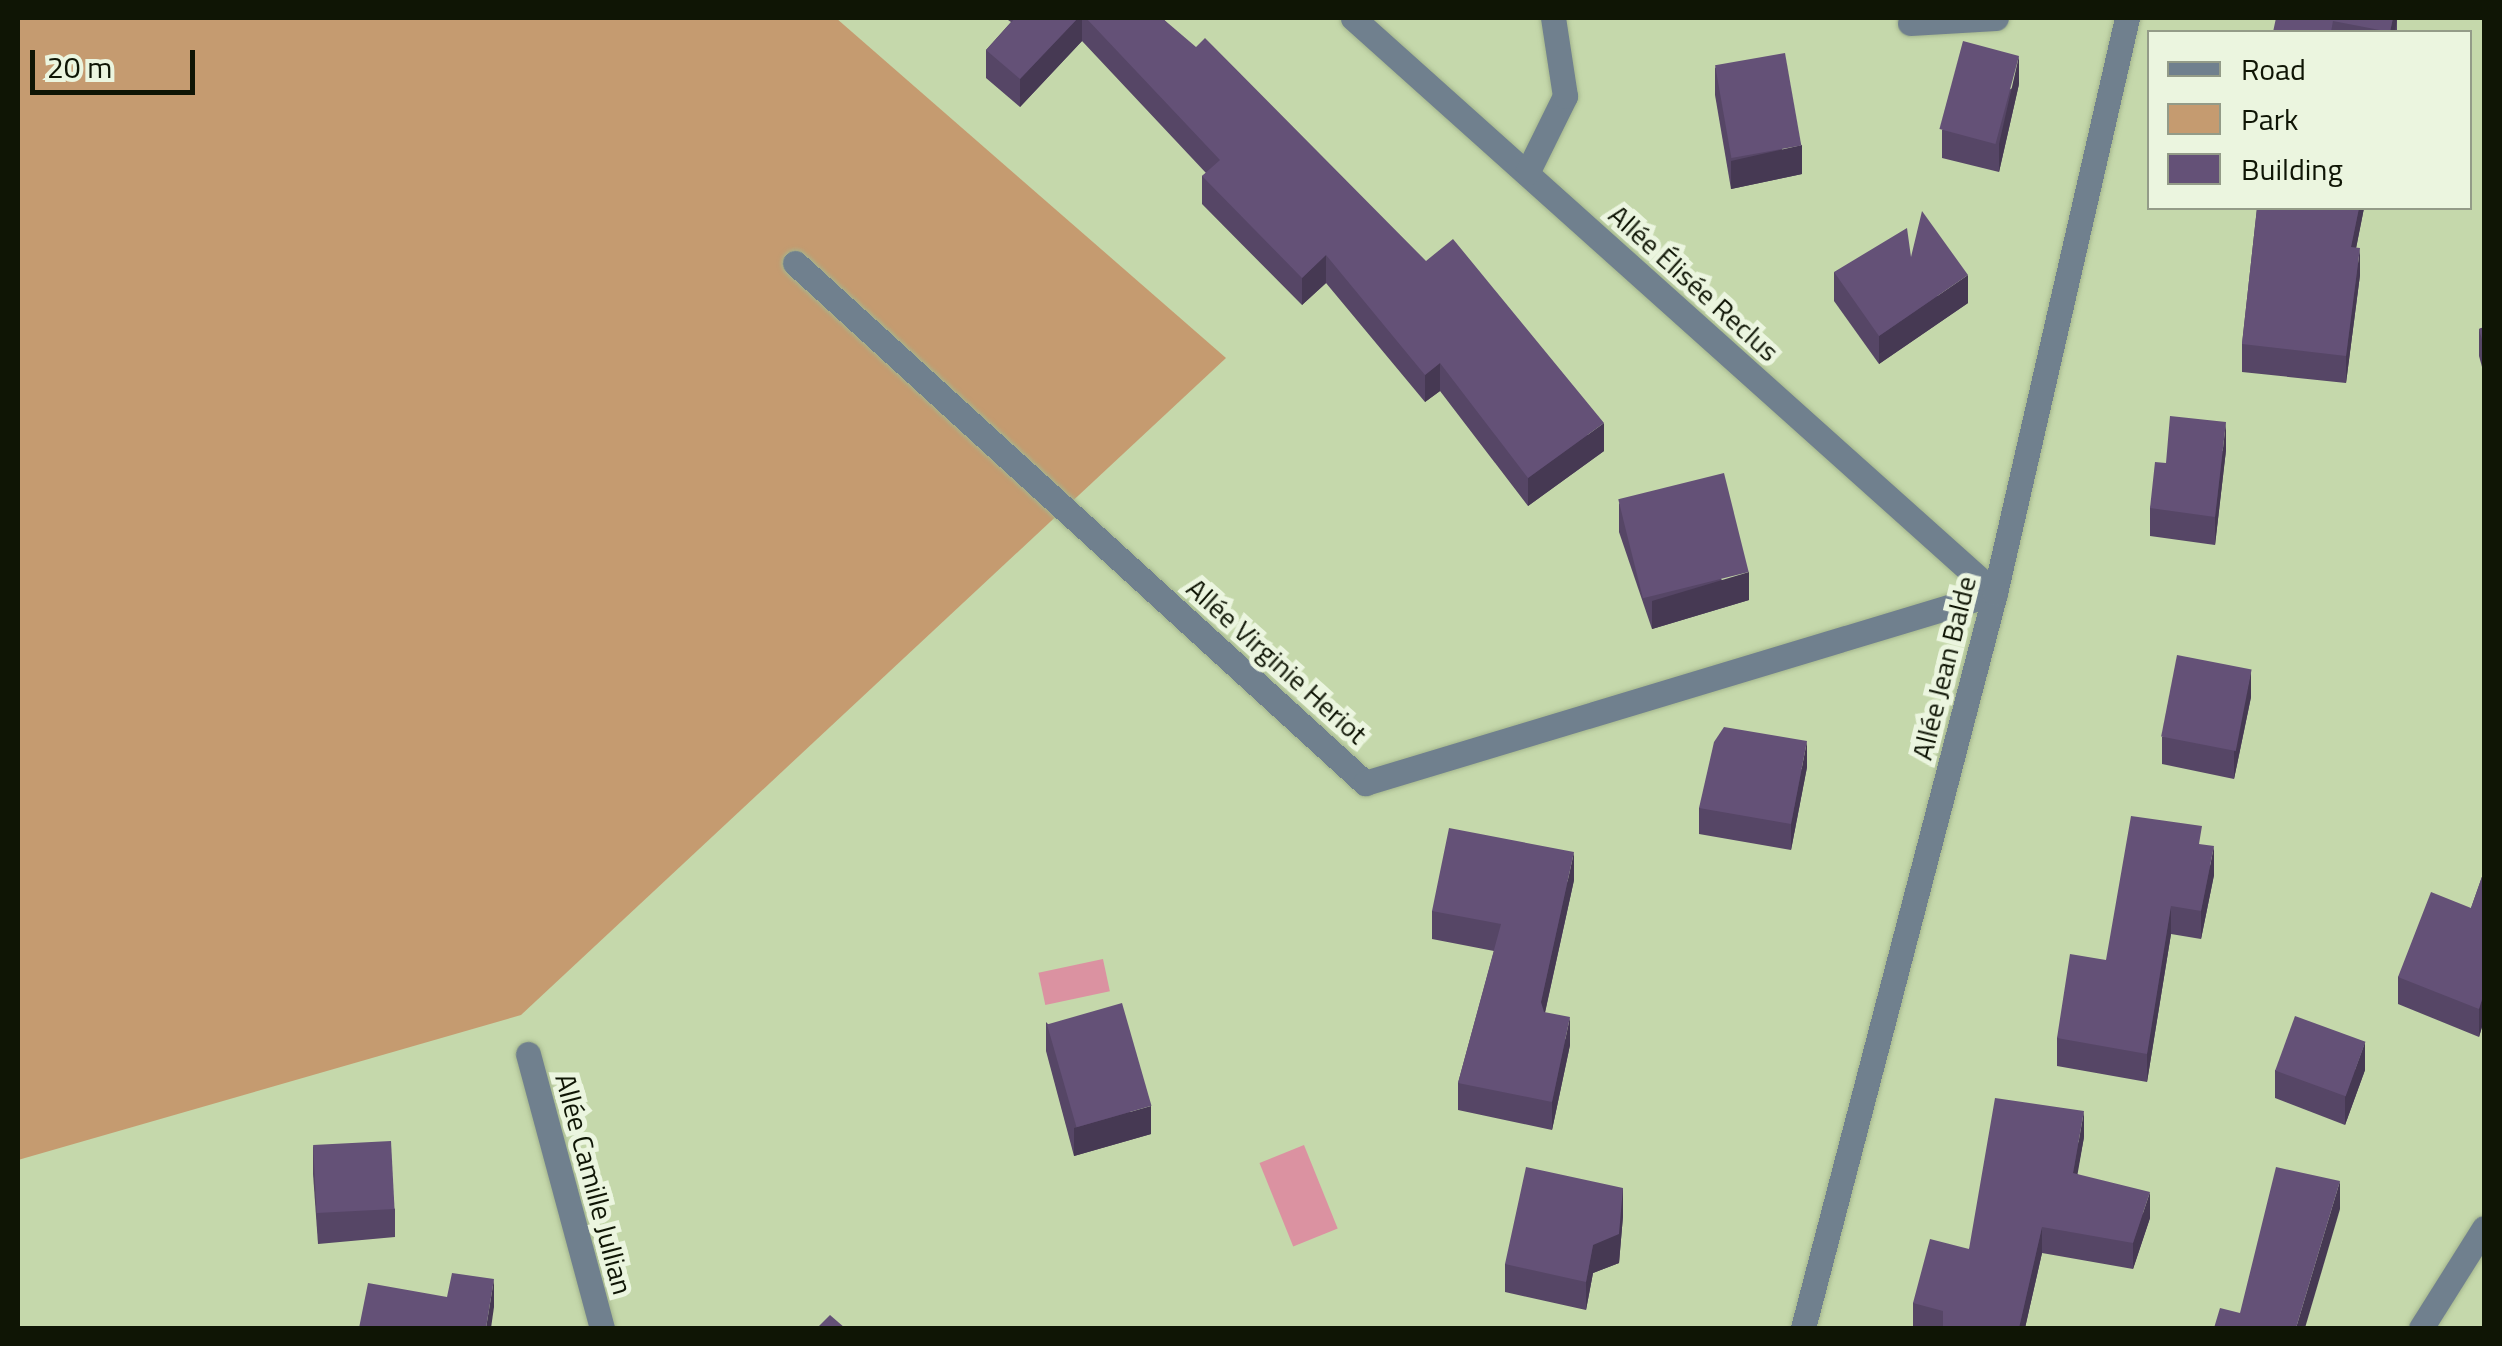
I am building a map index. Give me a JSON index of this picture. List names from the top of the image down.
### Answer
{
  "streets": {
    "street": [
      "Allée Élisée Reclus",
      "Allée Virginie Heriot",
      "Allée Jean Balde",
      "Allée Camille Jullian"
    ]
  },
  "crossings": [
    ["Allée Élisée Reclus", "Allée Virginie Heriot"],
    ["Allée Élisée Reclus", "Allée Jean Balde"],
    ["Allée Virginie Heriot", "Allée Jean Balde"]
  ],
  "legend": ["Road", "Park", "Building"],
  "scale_bar": "20 m"
}
